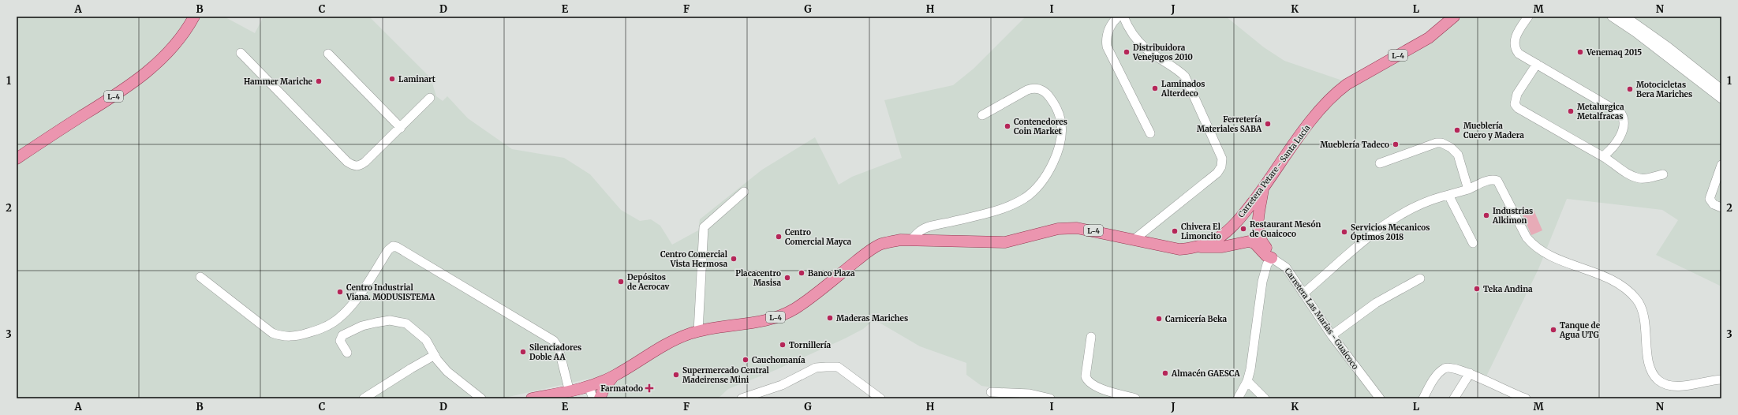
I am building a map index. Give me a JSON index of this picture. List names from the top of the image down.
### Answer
{
  "streets": {
    "main road": ["L-4", "Carretera Petare - Santa Lucía"],
    "street": ["Carretera Las Marías - Guaicoco"]
  },
  "crossings": [
    ["L-4", "Carretera Petare - Santa Lucía"]
  ],
  "places": {
    "other": [
      "Distribuidora Venejugos 2010",
      "Venemaq 2015",
      "Laminart",
      "Hammer Mariche",
      "Laminados Alterdeco",
      "Motocicletas Bera Mariches",
      "Metalurgica Metalfracas",
      "Ferretería Materiales SABA",
      "Contenedores Coin Market",
      "Mueblería Cuero y Madera",
      "Mueblería Tadeco",
      "Industrias Alkimon",
      "Restaurant Mesón de Guaicoco",
      "Chivera El Limoncito",
      "Servicios Mecanicos Óptimos 2018",
      "Centro Comercial Mayca",
      "Centro Comercial Vista Hermosa",
      "Banco Plaza",
      "Placacentro Masisa",
      "Depósitos de Aerocav",
      "Teka Andina",
      "Centro Industrial Viana. MODUSISTEMA",
      "Maderas Mariches",
      "Carnicería Beka",
      "Tanque de Agua UTG",
      "Tornillería",
      "Silenciadores Doble AA",
      "Cauchomanía",
      "Almacén GAESCA",
      "Supermercado Central Madeirense Mini"
    ],
    "health": ["Farmatodo"]
  },
  "grid": {
    "columns": [
      "A",
      "B",
      "C",
      "D",
      "E",
      "F",
      "G",
      "H",
      "I",
      "J",
      "K",
      "L",
      "M",
      "N"
    ],
    "rows": ["1", "2", "3"]
  }
}
